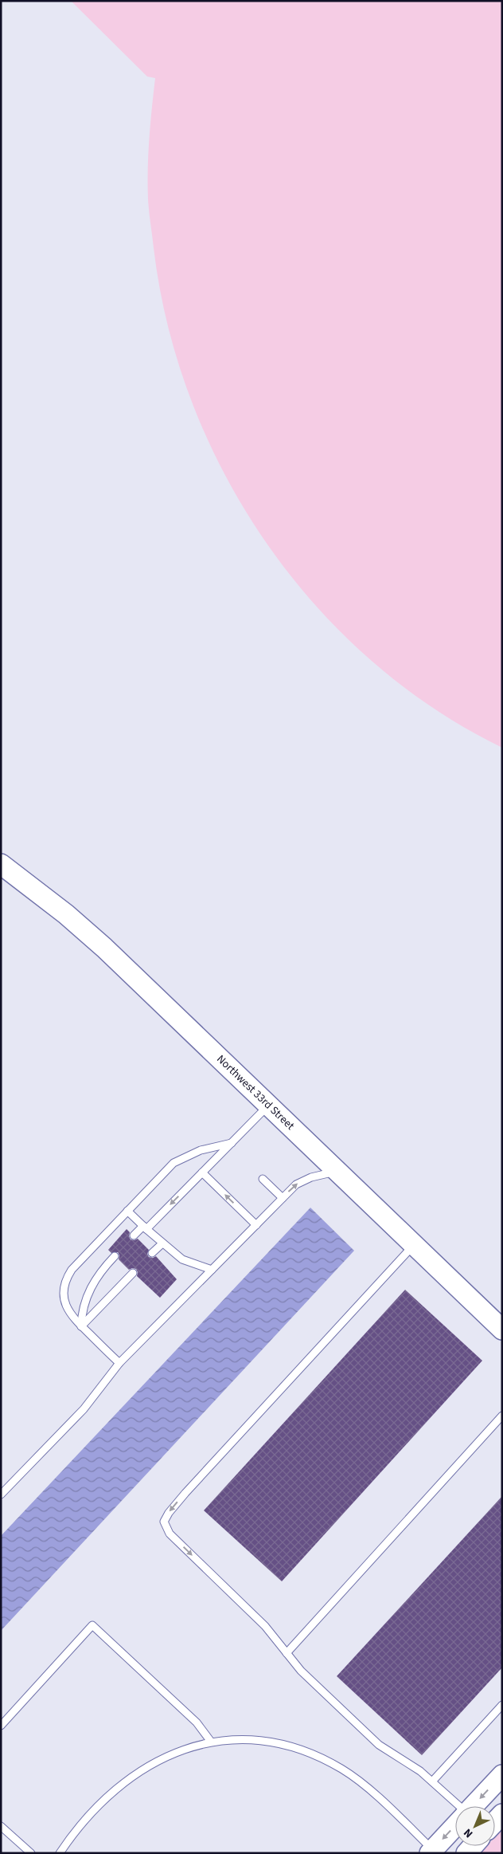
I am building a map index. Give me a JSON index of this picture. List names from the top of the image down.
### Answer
{
  "streets": {
    "street": ["Northwest 33rd Street"]
  },
  "north": "bottom left"
}
